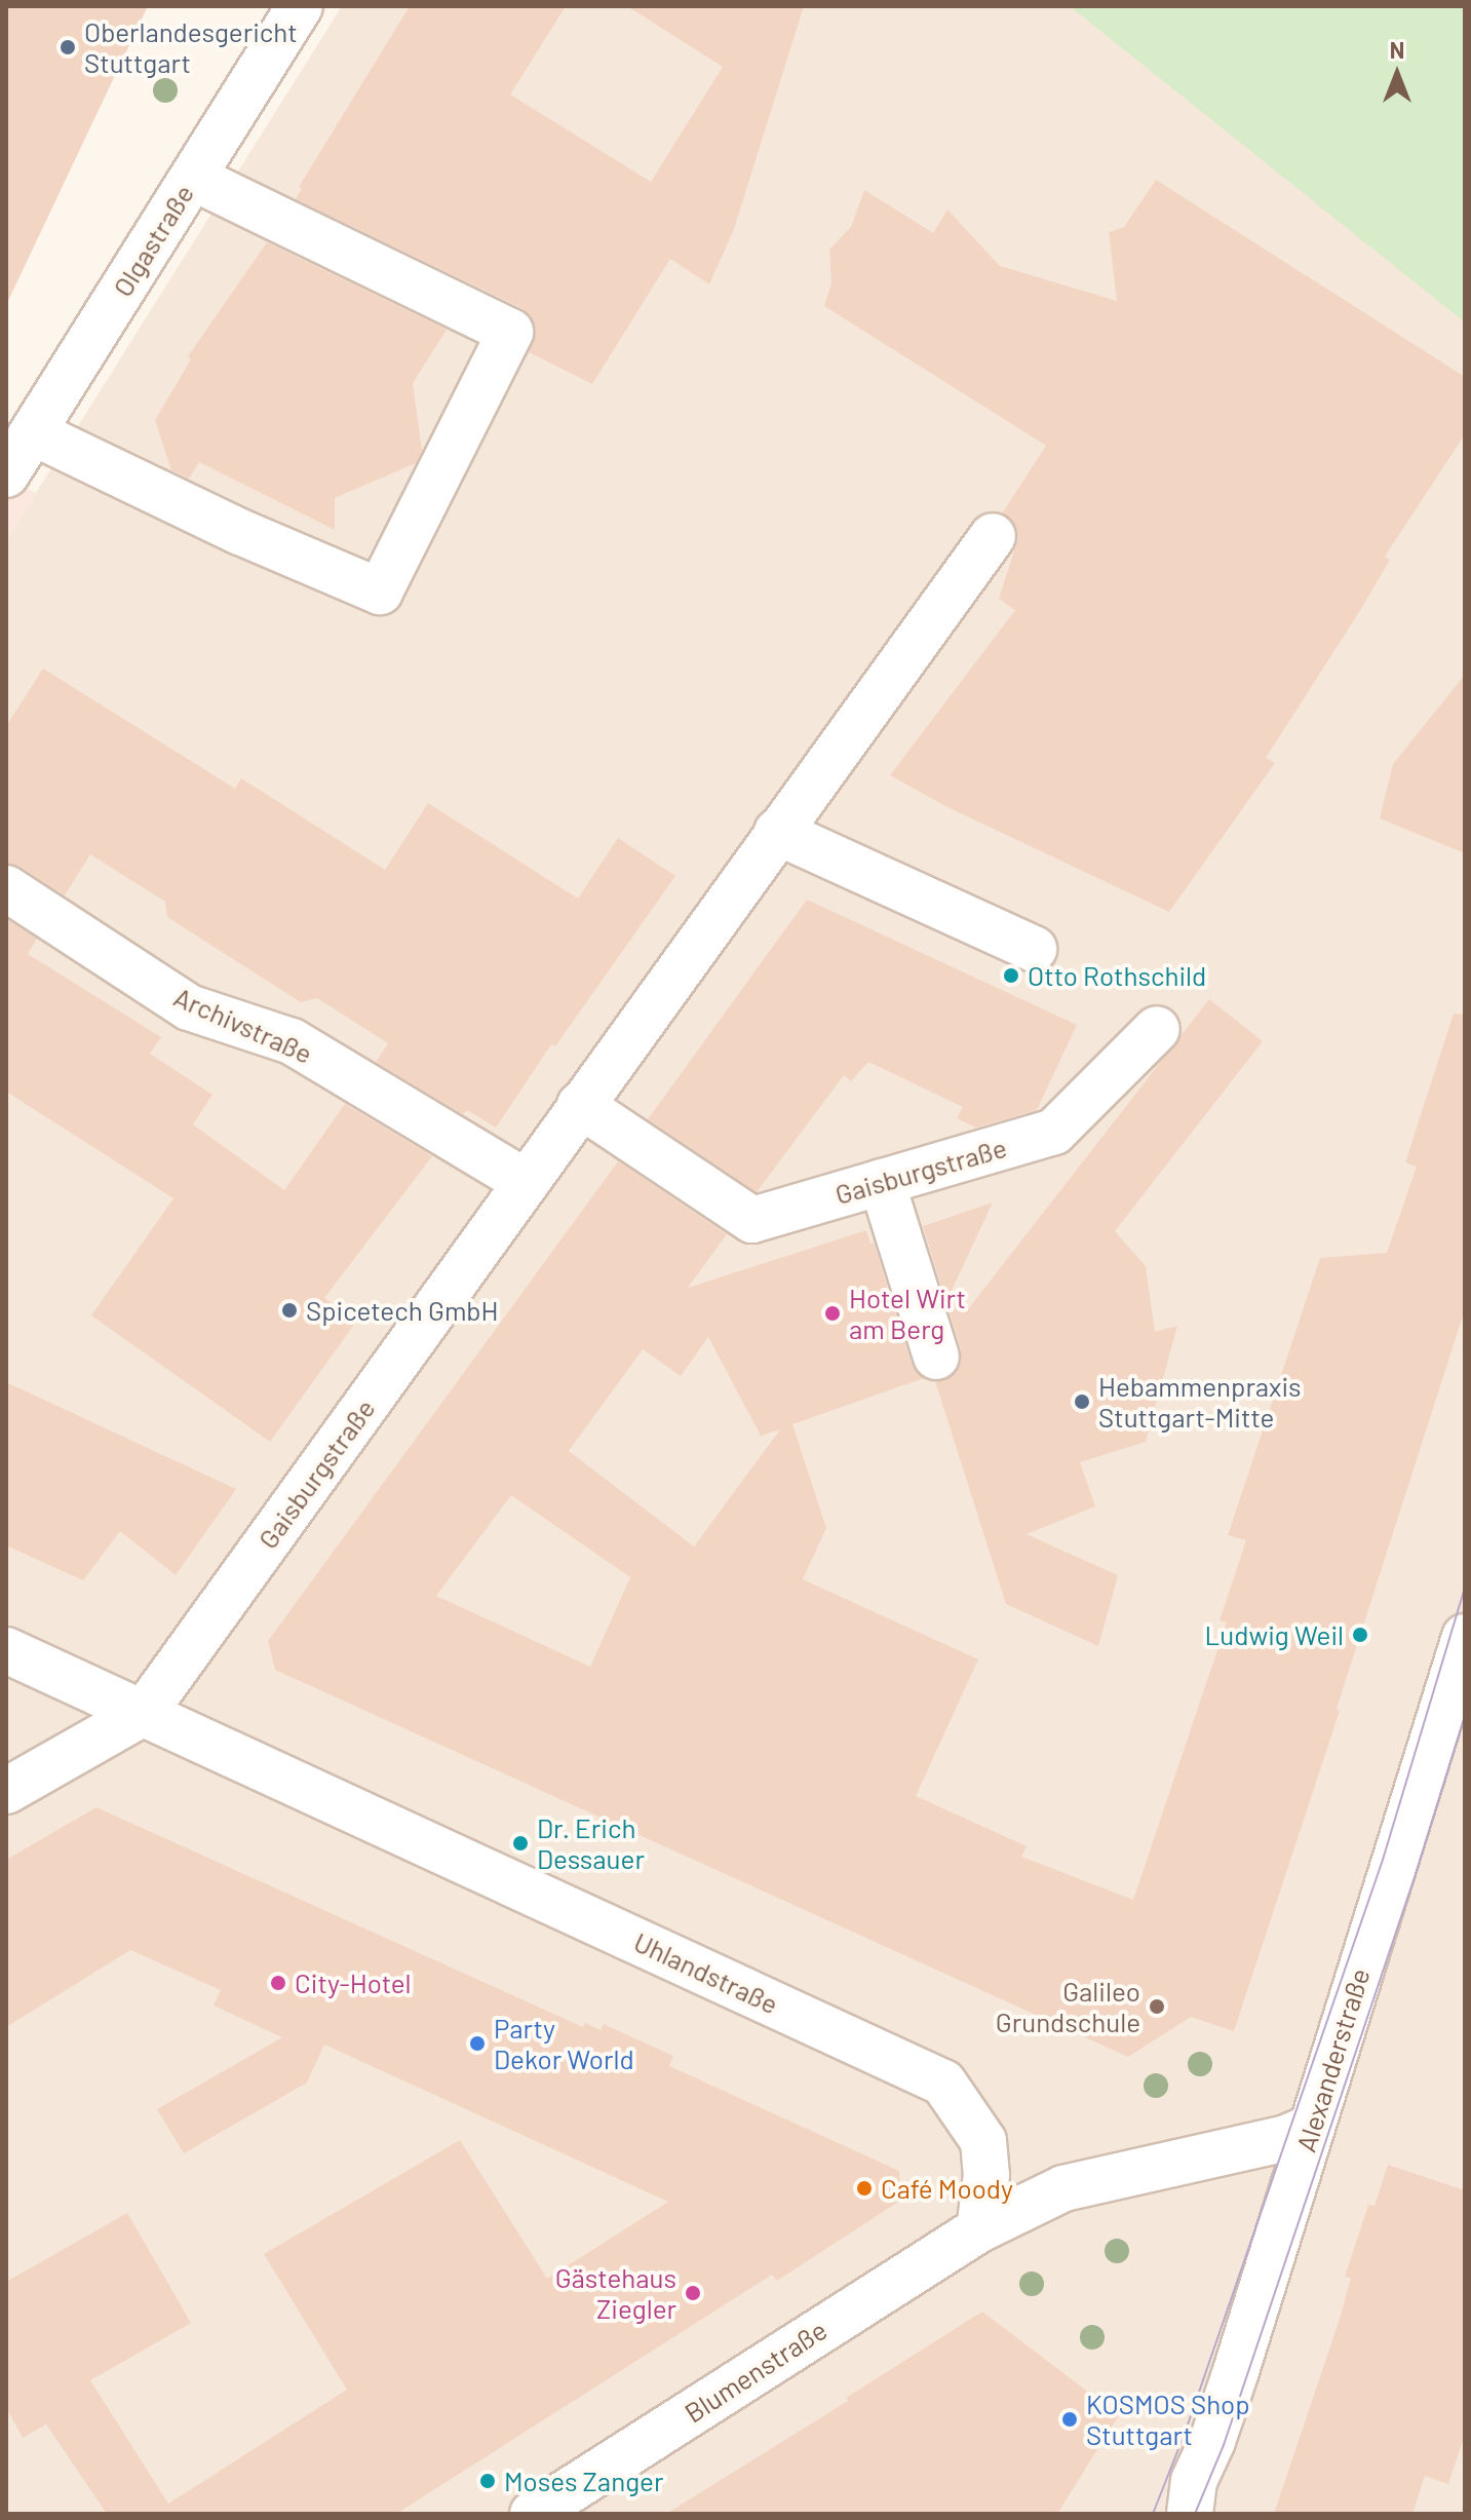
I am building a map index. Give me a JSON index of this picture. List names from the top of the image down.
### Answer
{
  "streets": {
    "street": [
      "Olgastraße",
      "Archivstraße",
      "Gaisburgstraße",
      "Uhlandstraße",
      "Alexanderstraße",
      "Blumenstraße"
    ]
  },
  "crossings": [
    ["Archivstraße", "Gaisburgstraße"],
    ["Gaisburgstraße", "Uhlandstraße"],
    ["Uhlandstraße", "Blumenstraße"]
  ],
  "places": [
    "Oberlandesgericht Stuttgart",
    "Otto Rothschild",
    "Spicetech GmbH",
    "Hotel Wirt am Berg",
    "Hebammenpraxis Stuttgart-Mitte",
    "Ludwig Weil",
    "Dr. Erich Dessauer",
    "City-Hotel",
    "Galileo Grundschule",
    "Party Dekor World",
    "Café Moody",
    "Gästehaus Ziegler",
    "KOSMOS Shop Stuttgart",
    "Moses Zanger"
  ],
  "north": "top"
}
